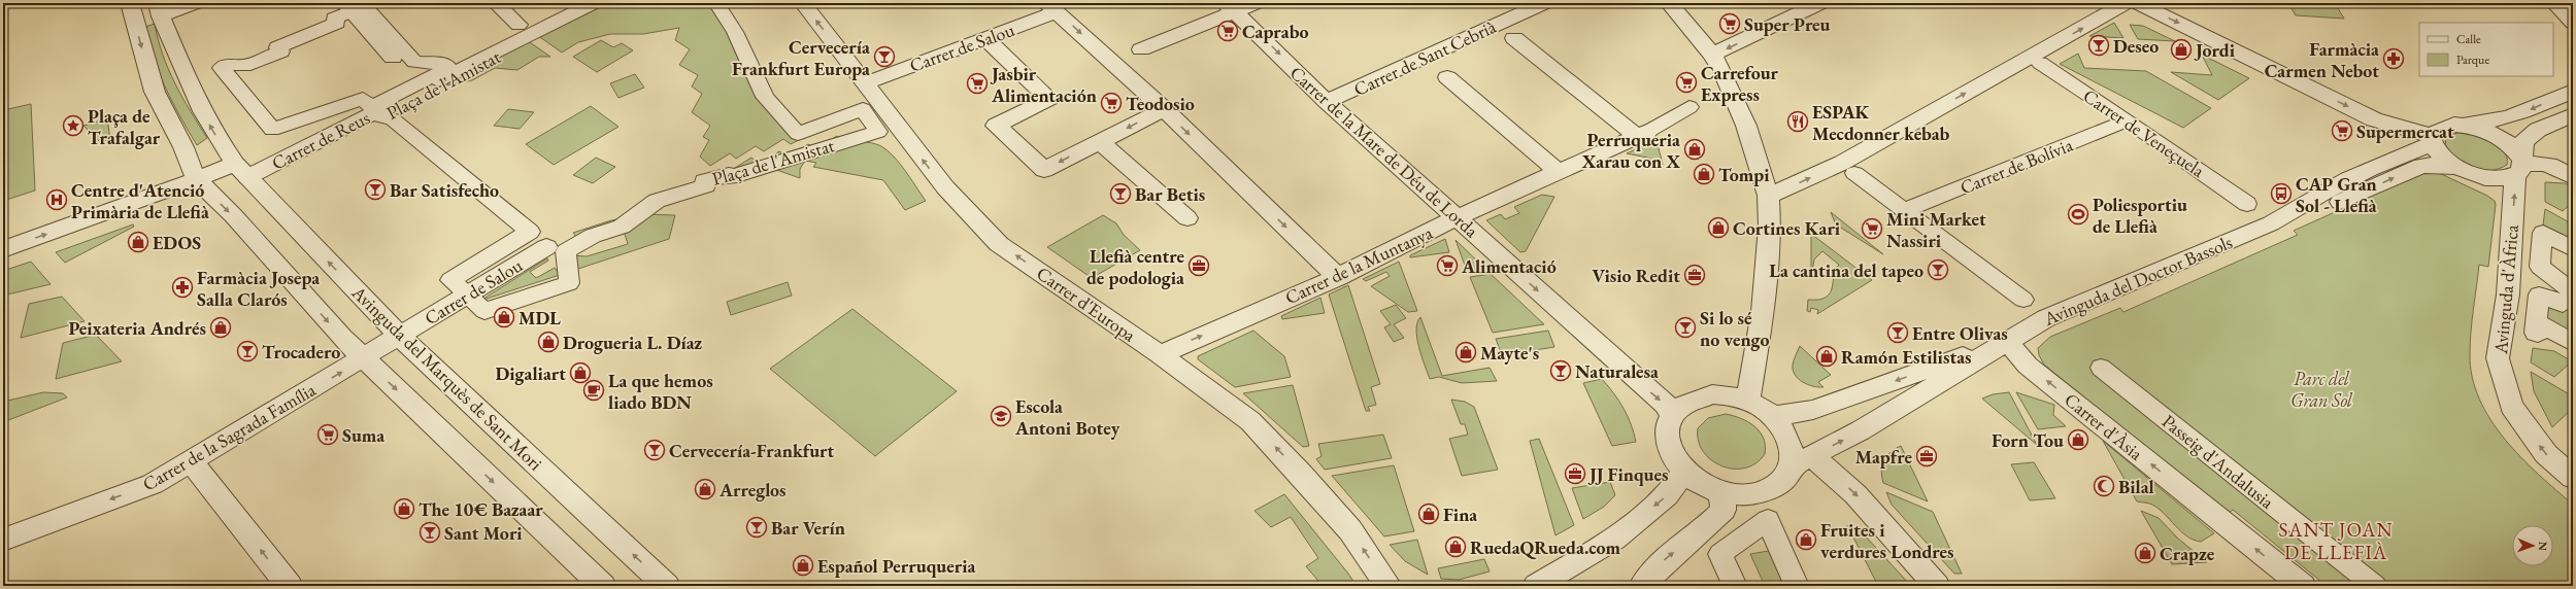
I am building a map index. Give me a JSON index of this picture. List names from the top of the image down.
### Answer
{
  "streets": {
    "street": [
      "Carrer de Salou",
      "Carrer de Sant Cebrià",
      "Plaça de l'Amistat",
      "Carrer de Veneçuela",
      "Carrer de Reus",
      "Carrer de la Mare de Déu de Lorda",
      "Carrer de Bolívia",
      "Carrer de la Muntanya",
      "Avinguda del Doctor Bassols",
      "Avinguda d'Àfrica",
      "Carrer d'Europa",
      "Avinguda del Marquès de Sant Mori",
      "Carrer d'Àsia",
      "Carrer de la Sagrada Família",
      "Passeig d'Andalusia"
    ]
  },
  "crossings": [
    ["Carrer de Salou", "Plaça de l'Amistat"],
    ["Carrer de Salou", "Carrer d'Europa"],
    ["Carrer de Salou", "Avinguda del Marquès de Sant Mori"],
    ["Carrer de Salou", "Carrer de la Sagrada Família"],
    ["Carrer de Sant Cebrià", "Carrer de la Mare de Déu de Lorda"],
    ["Carrer de Veneçuela", "Carrer de Bolívia"],
    ["Carrer de Reus", "Avinguda del Marquès de Sant Mori"],
    ["Carrer de la Mare de Déu de Lorda", "Carrer de la Muntanya"],
    ["Carrer de la Mare de Déu de Lorda", "Avinguda del Doctor Bassols"],
    ["Carrer de la Muntanya", "Carrer d'Europa"],
    ["Avinguda del Doctor Bassols", "Carrer d'Àsia"],
    ["Avinguda del Marquès de Sant Mori", "Carrer de la Sagrada Família"]
  ],
  "one_way": ["Avinguda d'Àfrica", "Carrer d'Àsia"],
  "districts": ["SANT JOAN DE LLEFIÀ"],
  "parks": ["Parc del Gran Sol"],
  "places": {
    "supermarket": [
      "Super Preu",
      "Caprabo",
      "Carrefour Express",
      "Jasbir Alimentación",
      "Teodosio",
      "Supermercat",
      "Mini Market Nassiri",
      "Alimentació",
      "Suma"
    ],
    "bar": [
      "Deseo",
      "Cervecería Frankfurt Europa",
      "Bar Satisfecho",
      "Bar Betis",
      "La cantina del tapeo",
      "Si lo sé no vengo",
      "Entre Olivas",
      "Trocadero",
      "Naturalesa",
      "Cervecería-Frankfurt",
      "Bar Verín",
      "Sant Mori"
    ],
    "shop": [
      "Jordi",
      "Perruqueria Xarau con X",
      "Tompi",
      "Cortines Kari",
      "EDOS",
      "MDL",
      "Peixateria Andrés",
      "Drogueria L. Díaz",
      "Mayte's",
      "Ramón Estilistas",
      "Digaliart",
      "Forn Tou",
      "Arreglos",
      "The 10€ Bazaar",
      "Fina",
      "Fruites i verdures Londres",
      "RuedaQRueda.com",
      "Crapze",
      "Español Perruqueria"
    ],
    "pharmacy": ["Farmàcia Carmen Nebot", "Farmàcia Josepa Salla Clarós"],
    "restaurant": ["ESPAK Mecdonner kebab"],
    "place": ["Plaça de Trafalgar"],
    "bus stop": ["CAP Gran Sol - Llefià"],
    "hospital": ["Centre d'Atenció Primària de Llefià"],
    "sports": ["Poliesportiu de Llefià"],
    "office": [
      "Llefià centre de podologia",
      "Visio Redit",
      "Mapfre",
      "JJ Finques"
    ],
    "cafe": ["La que hemos liado BDN"],
    "school or university": ["Escola Antoni Botey"],
    "mosque": ["Bilal"]
  },
  "legend": ["Calle", "Parque"],
  "north": "right"
}
